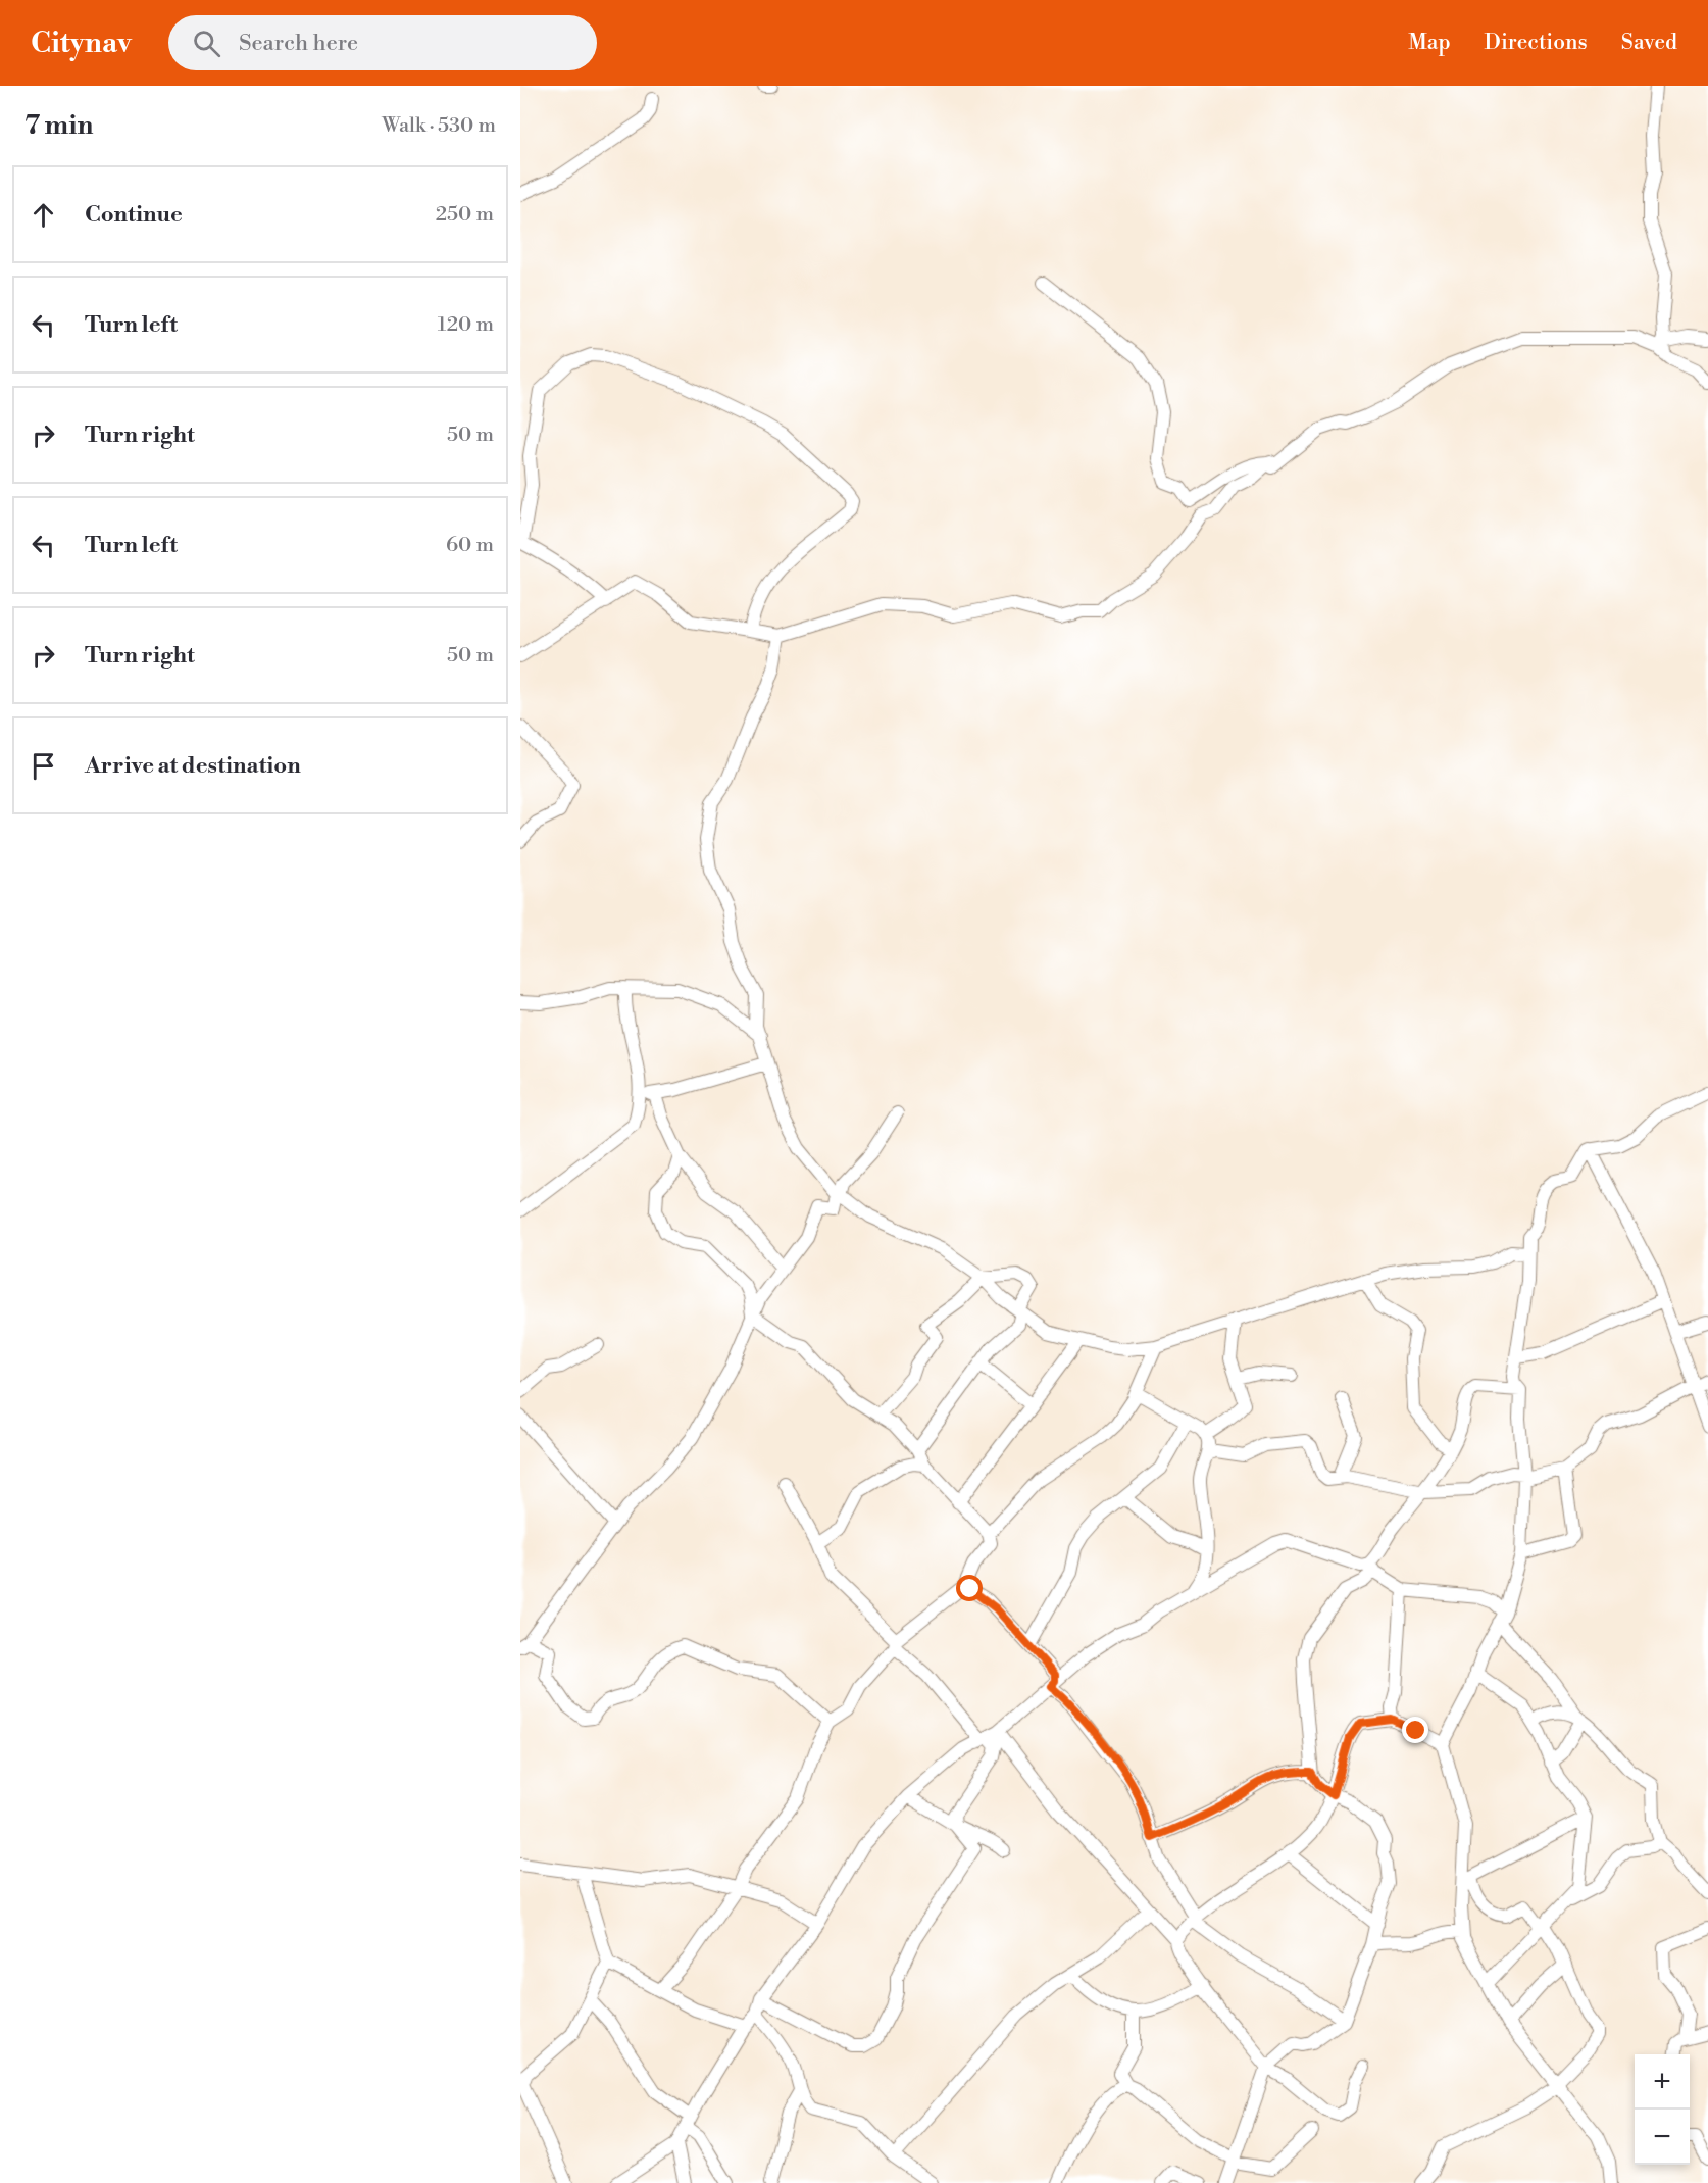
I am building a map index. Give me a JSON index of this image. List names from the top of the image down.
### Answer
{
  "page": {
    "header": "Citynav",
    "search": "Search here",
    "nav": ["Map", "Directions", "Saved"],
    "heading": ["7 min", "Walk · 530 m"],
    "list": [
      ["Continue", "250 m"],
      ["Turn left", "120 m"],
      ["Turn right", "50 m"],
      ["Turn left", "60 m"],
      ["Turn right", "50 m"],
      "Arrive at destination"
    ],
    "map_buttons": ["+", "−"]
  }
}
